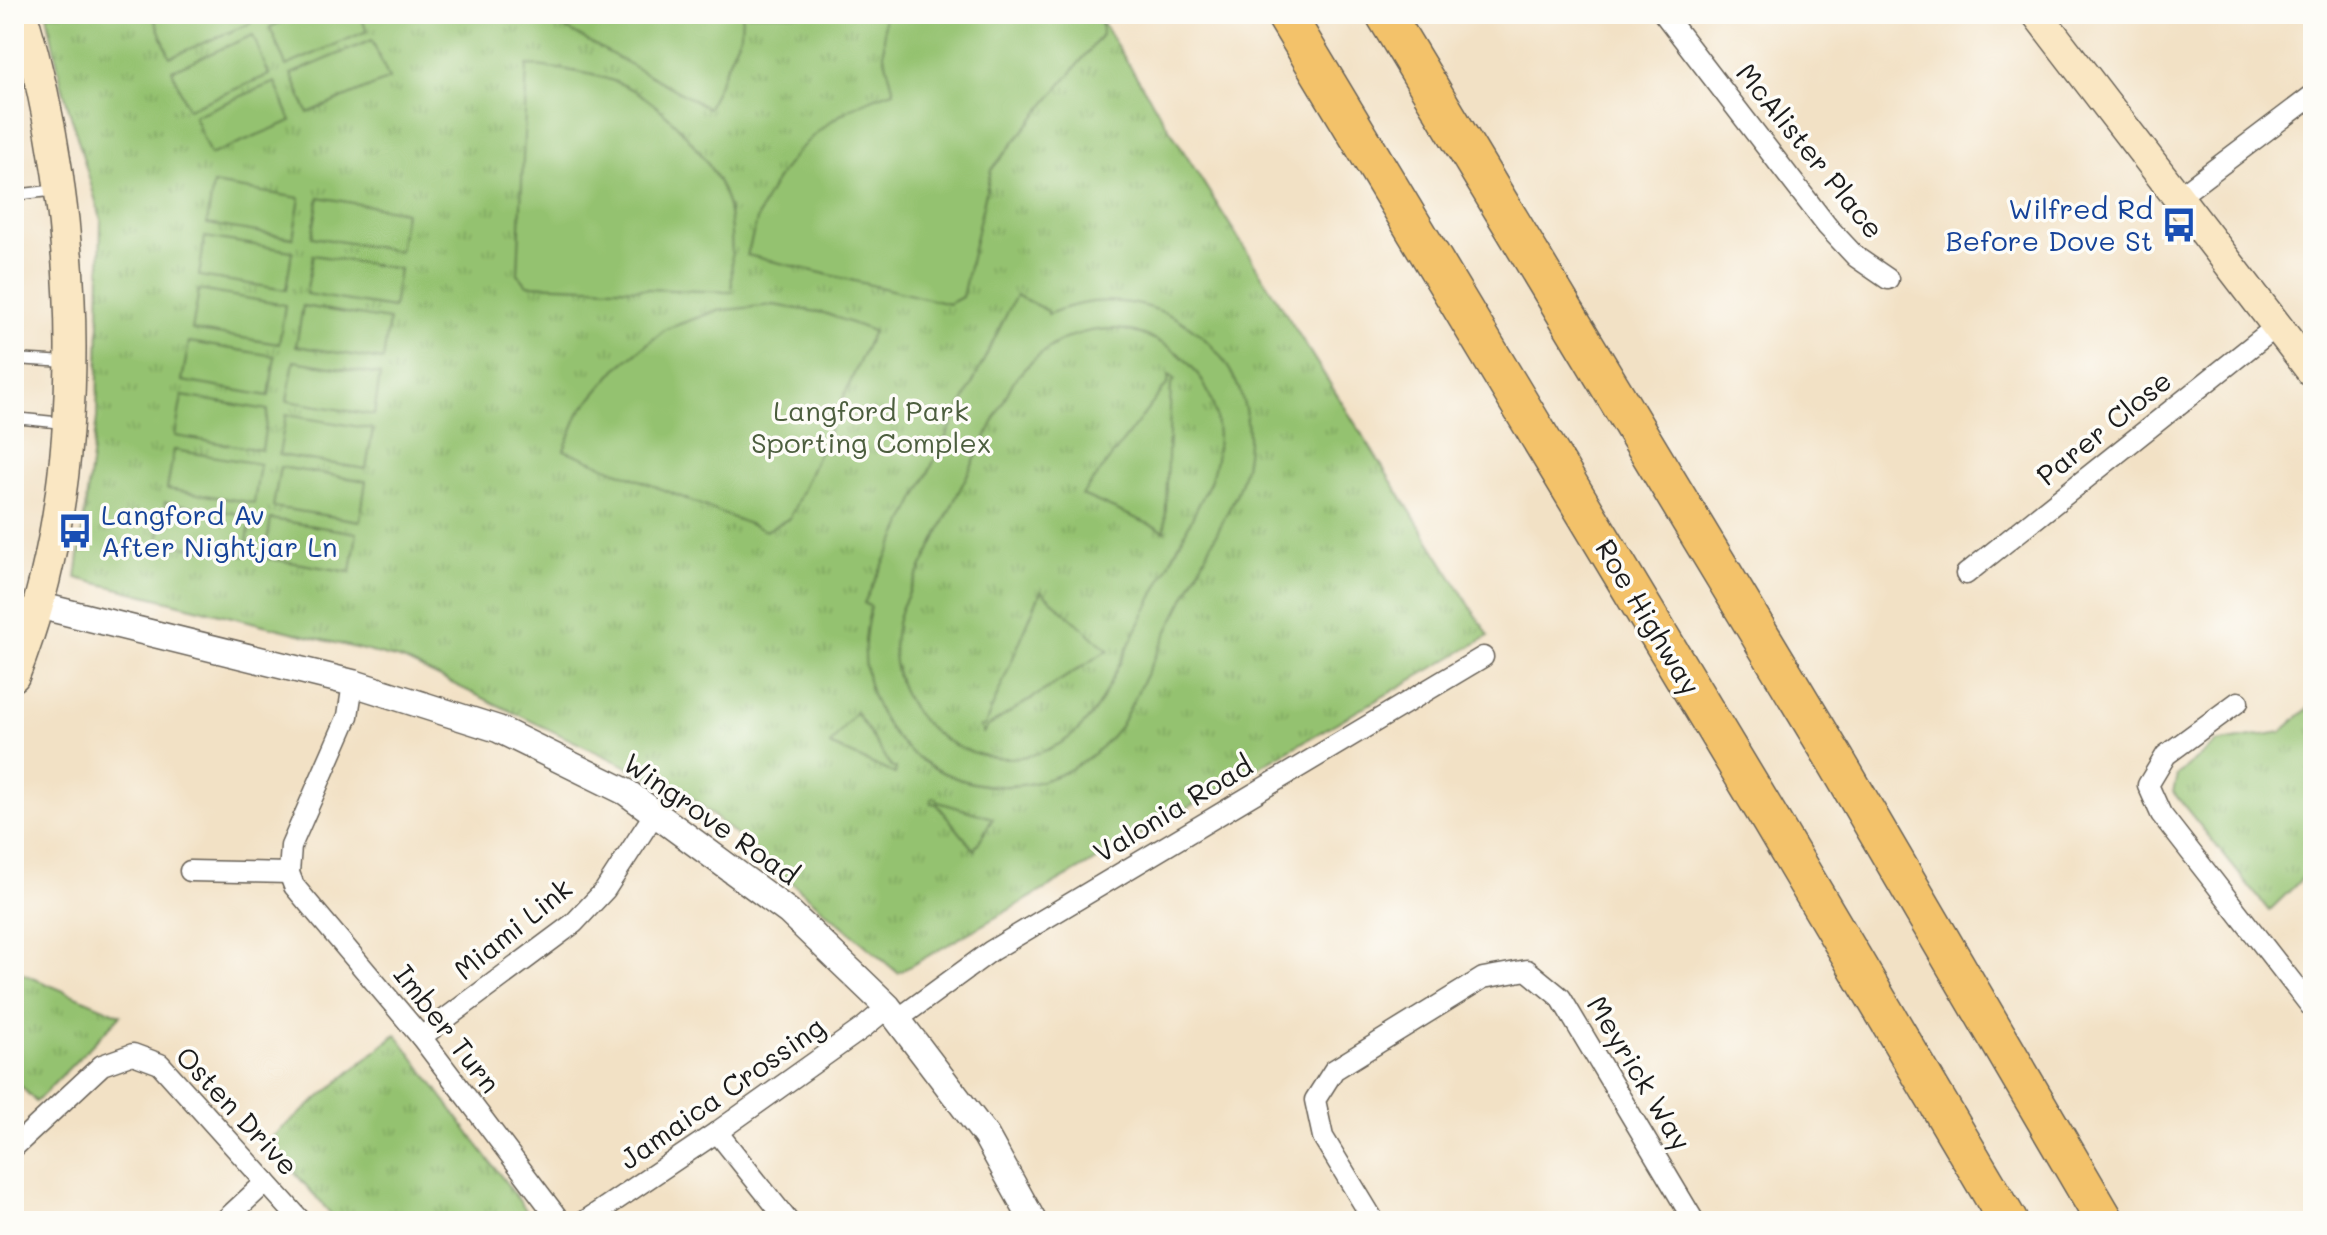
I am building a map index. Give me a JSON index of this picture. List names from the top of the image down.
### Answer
{
  "streets": {
    "highway": ["Roe Highway"],
    "street": [
      "McAlister Place",
      "Parer Close",
      "Valonia Road",
      "Wingrove Road",
      "Miami Link",
      "Imber Turn",
      "Meyrick Way",
      "Jamaica Crossing",
      "Osten Drive"
    ]
  },
  "crossings": [
    ["Valonia Road", "Wingrove Road"],
    ["Valonia Road", "Jamaica Crossing"],
    ["Wingrove Road", "Miami Link"],
    ["Wingrove Road", "Jamaica Crossing"],
    ["Miami Link", "Imber Turn"]
  ],
  "parks": ["Langford Park Sporting Complex"],
  "places": {
    "bus stop": ["Wilfred Rd Before Dove St", "Langford Av After Nightjar Ln"]
  }
}
